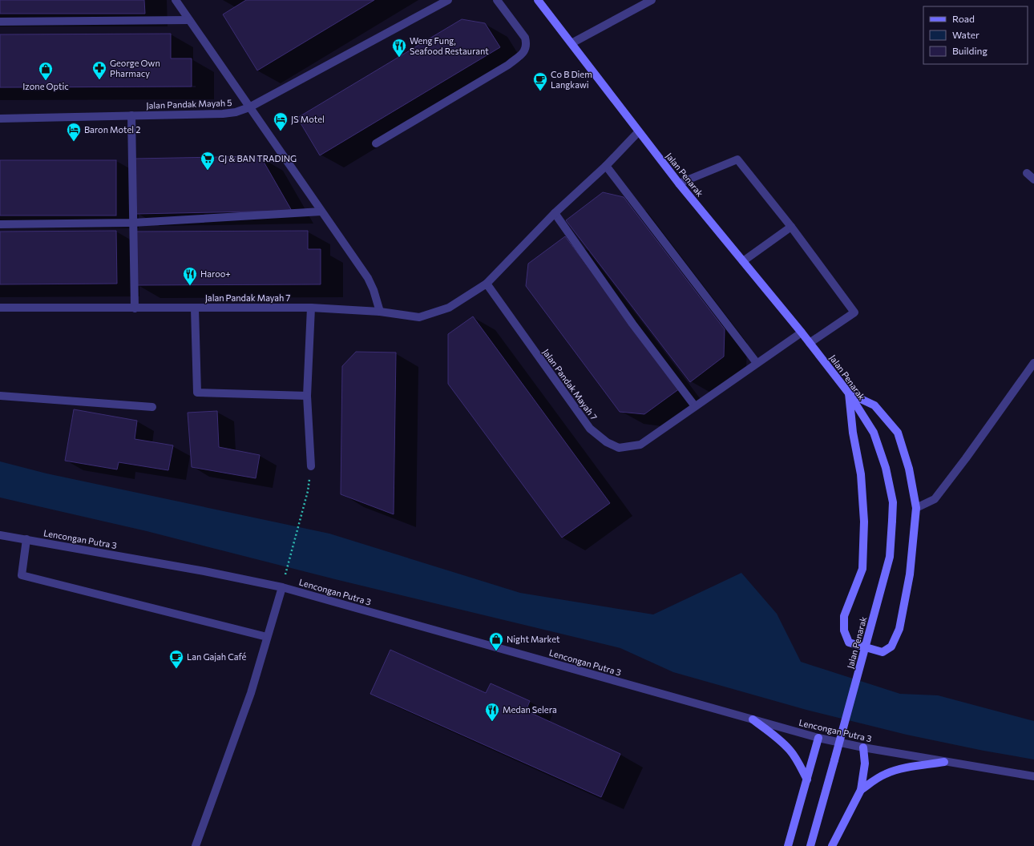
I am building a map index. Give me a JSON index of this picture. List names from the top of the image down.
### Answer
{
  "streets": {
    "main road": ["Jalan Penarak"],
    "street": ["Jalan Pandak Mayah 5", "Jalan Pandak Mayah 7", "Lencongan Putra 3"]
  },
  "crossings": [
    ["Jalan Penarak", "Jalan Pandak Mayah 7"]
  ],
  "places": {
    "restaurant": ["Weng Fung, Seafood Restaurant", "Haroo+", "Medan Selera"],
    "pharmacy": ["George Own Pharmacy"],
    "shop": ["Izone Optic", "Night Market"],
    "cafe": ["Co B Diem Langkawi", "Lan Gajah Café"],
    "hotel": ["JS Motel", "Baron Motel 2"],
    "supermarket": ["GJ & BAN TRADING"]
  },
  "legend": ["Road", "Water", "Building"]
}
